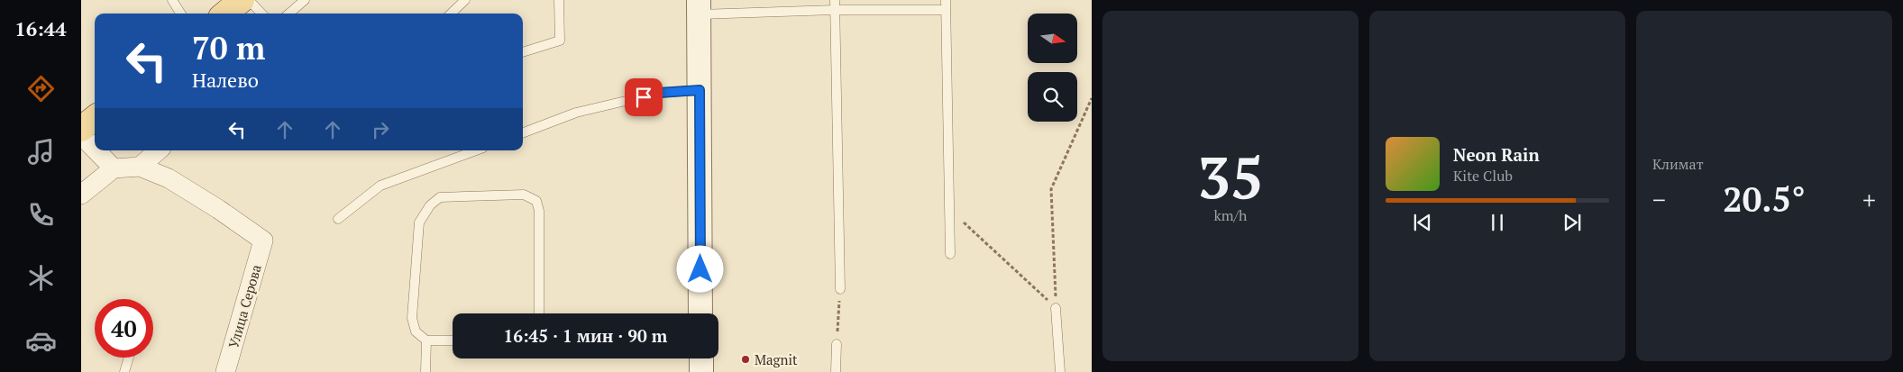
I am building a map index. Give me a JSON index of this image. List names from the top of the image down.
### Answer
{
  "streets": {
    "street": ["Улица Серова"]
  },
  "places": ["Magnit"],
  "north": "right",
  "page": {
    "tabs": "16:44",
    "tile": [
      ["35", "km/h"],
      "Климат"
    ],
    "turn": ["70 m", "Налево"],
    "song": ["Neon Rain", "Kite Club"],
    "heat": ["−", "20.5°", "+"],
    "limit": "40",
    "trip": "16:45 · 1 мин · 90 m"
  }
}
